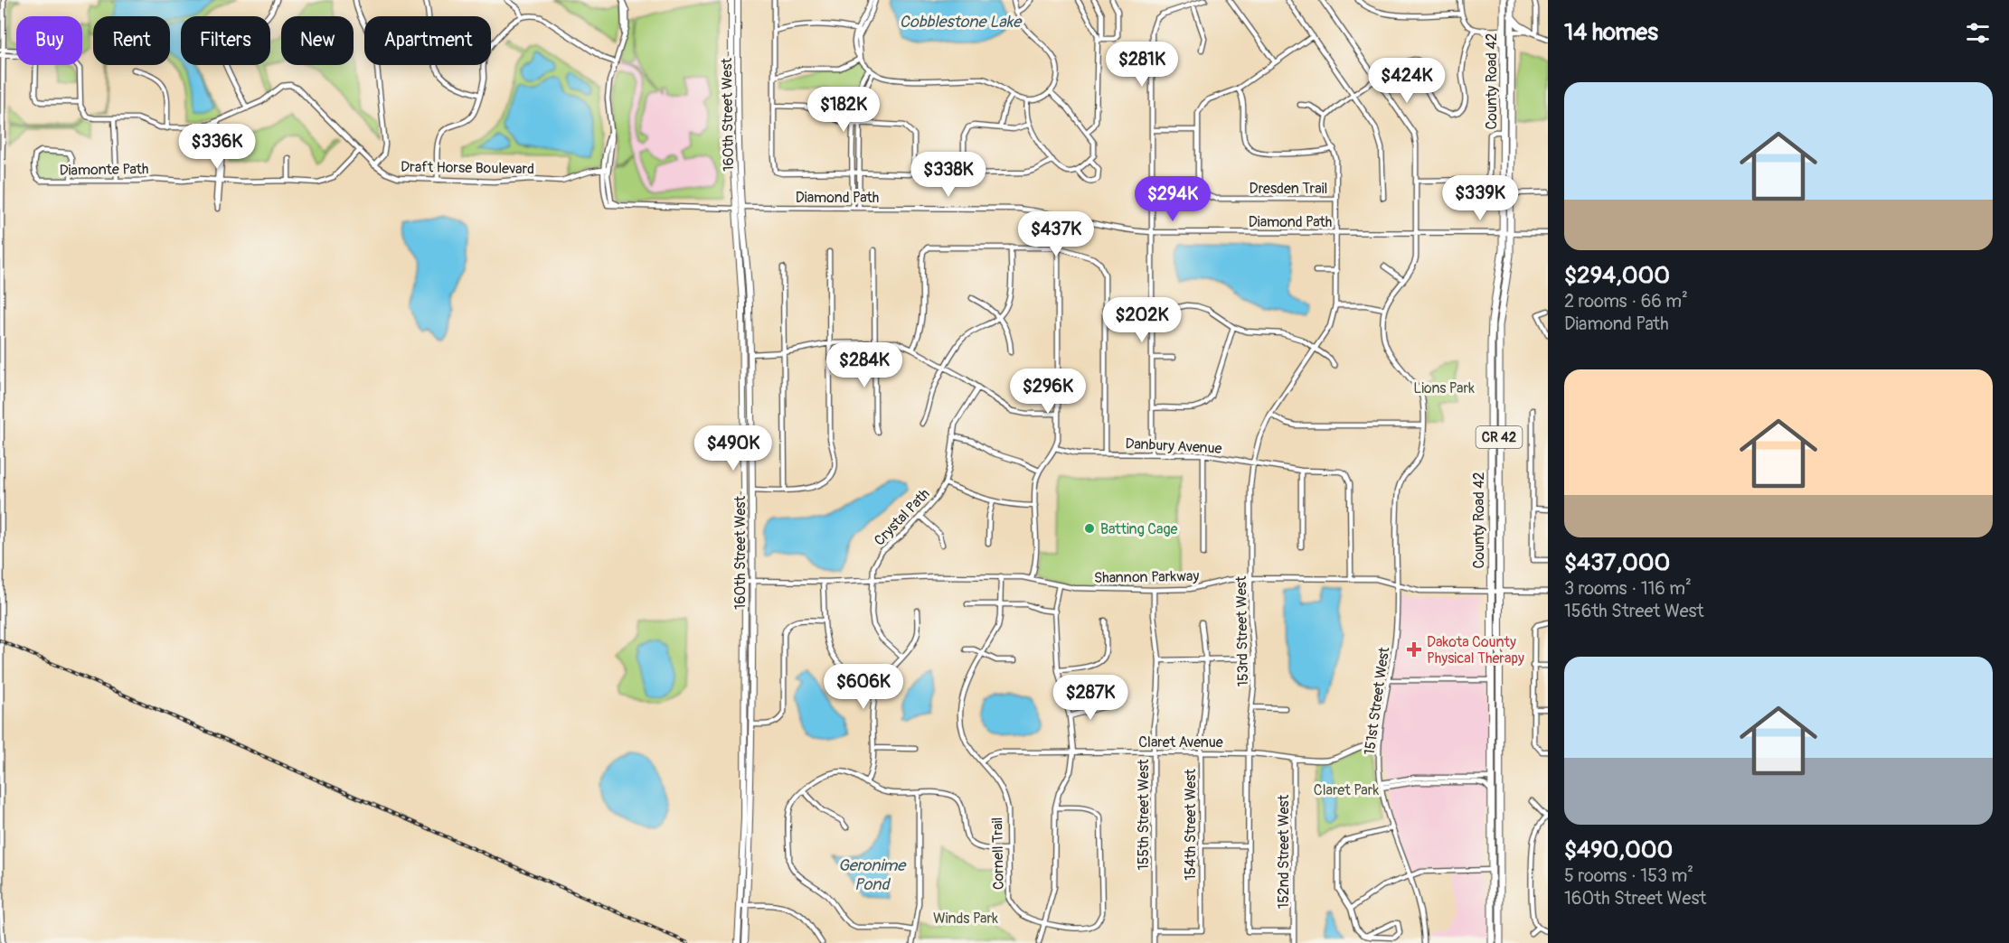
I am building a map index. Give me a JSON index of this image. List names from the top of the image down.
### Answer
{
  "streets": {
    "highway": ["County Road 42", "CR 42"],
    "main road": ["160th Street West"],
    "street": [
      "Draft Horse Boulevard",
      "Diamonte Path",
      "Dresden Trail",
      "Diamond Path",
      "Danbury Avenue",
      "Crystal Path",
      "Shannon Parkway",
      "153rd Street West",
      "151st Street West",
      "Claret Avenue",
      "155th Street West",
      "154th Street West",
      "152nd Street West",
      "Cornell Trail"
    ]
  },
  "crossings": [
    ["County Road 42", "Diamond Path"],
    ["County Road 42", "Shannon Parkway"],
    ["160th Street West", "Diamond Path"],
    ["160th Street West", "Shannon Parkway"],
    ["Draft Horse Boulevard", "Diamonte Path"],
    ["Draft Horse Boulevard", "Diamond Path"],
    ["Diamond Path", "153rd Street West"],
    ["Danbury Avenue", "Shannon Parkway"],
    ["Danbury Avenue", "153rd Street West"],
    ["Crystal Path", "Shannon Parkway"],
    ["Shannon Parkway", "153rd Street West"],
    ["Shannon Parkway", "151st Street West"],
    ["Shannon Parkway", "155th Street West"],
    ["Shannon Parkway", "Cornell Trail"],
    ["153rd Street West", "Claret Avenue"],
    ["153rd Street West", "152nd Street West"],
    ["151st Street West", "Claret Avenue"],
    ["Claret Avenue", "155th Street West"],
    ["Claret Avenue", "154th Street West"],
    ["Claret Avenue", "152nd Street West"],
    ["Claret Avenue", "Cornell Trail"],
    ["155th Street West", "154th Street West"]
  ],
  "water": ["Cobblestone Lake", "Geronime Pond"],
  "parks": ["Lions Park", "Claret Park", "Winds Park"],
  "places": {
    "other": ["Batting Cage"],
    "health": ["Dakota County Physical Therapy"]
  },
  "page": {
    "heading": "14 homes",
    "chip": [
      "Buy",
      "Rent",
      "Filters",
      "New",
      "Apartment"
    ],
    "price": [
      "$281K",
      "$424K",
      "$182K",
      "$336K",
      "$338K",
      "$339K",
      "$294K",
      "$437K",
      "$202K",
      "$284K",
      "$296K",
      "$490K",
      "$606K",
      "$287K"
    ],
    "list": [
      {
        "name": "$294,000",
        "note": "2 rooms · 66 m² · Diamond Path"
      },
      {
        "name": "$437,000",
        "note": "3 rooms · 116 m² · 156th Street West"
      },
      {
        "name": "$490,000",
        "note": "5 rooms · 153 m² · 160th Street West"
      }
    ]
  }
}
